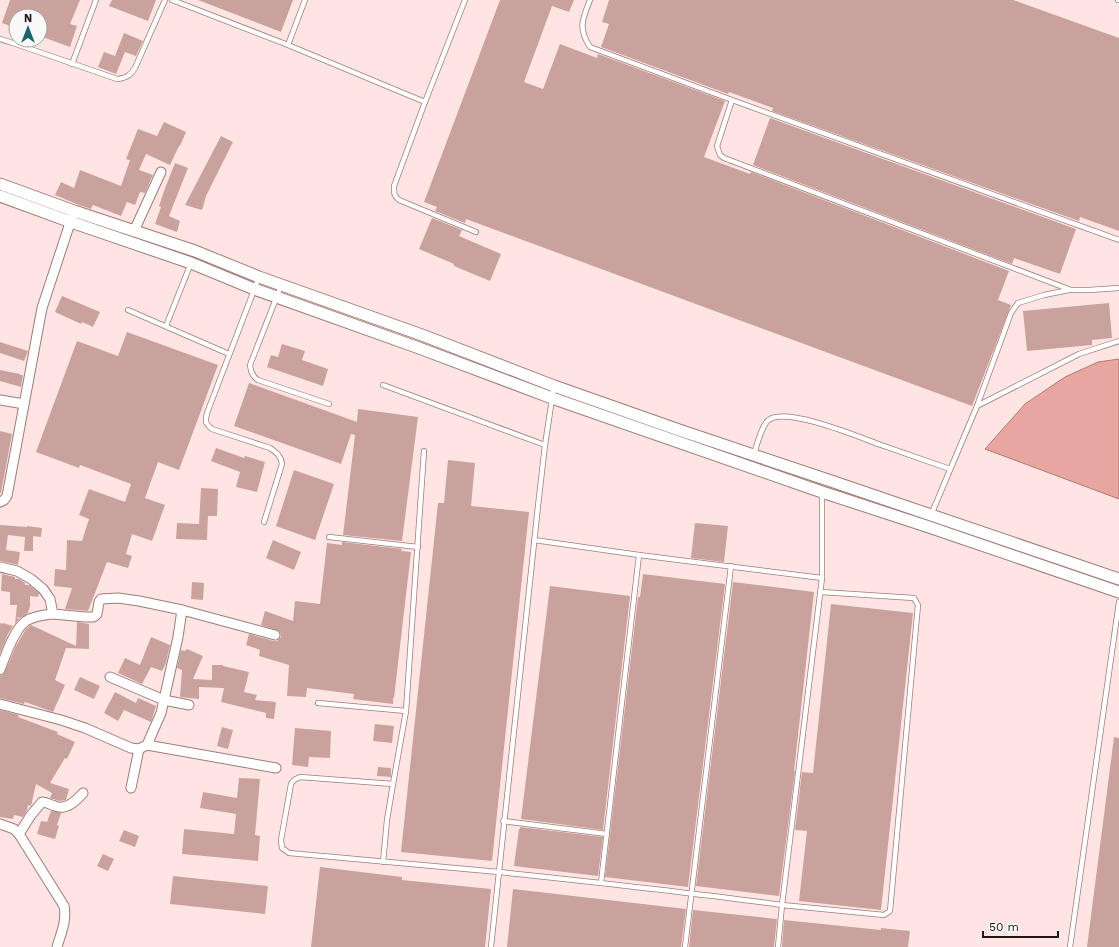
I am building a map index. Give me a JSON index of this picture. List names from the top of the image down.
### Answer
{
  "scale_bar": "50 m",
  "north": "top"
}
